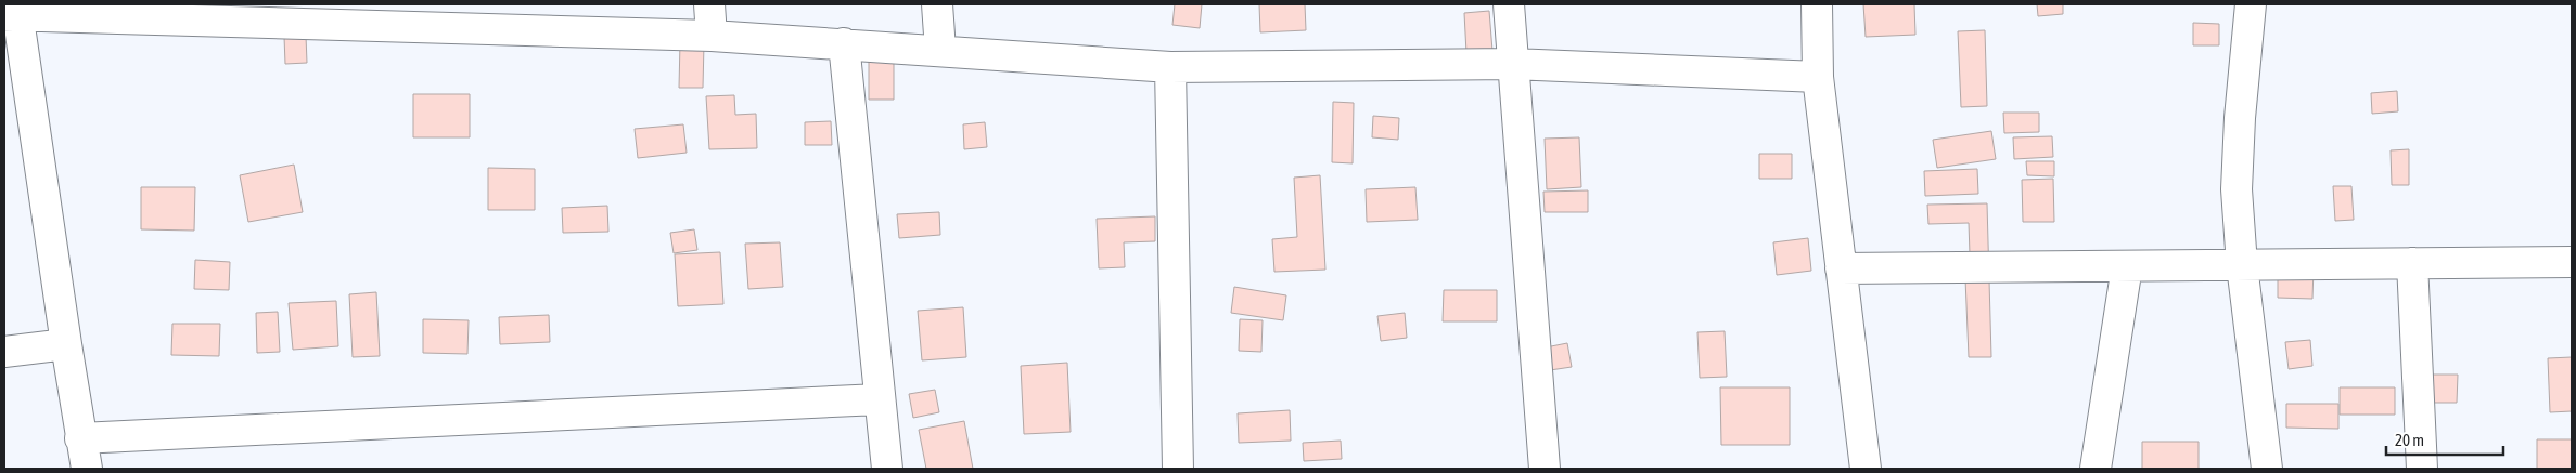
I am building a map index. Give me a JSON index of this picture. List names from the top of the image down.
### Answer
{
  "scale_bar": "20 m"
}
